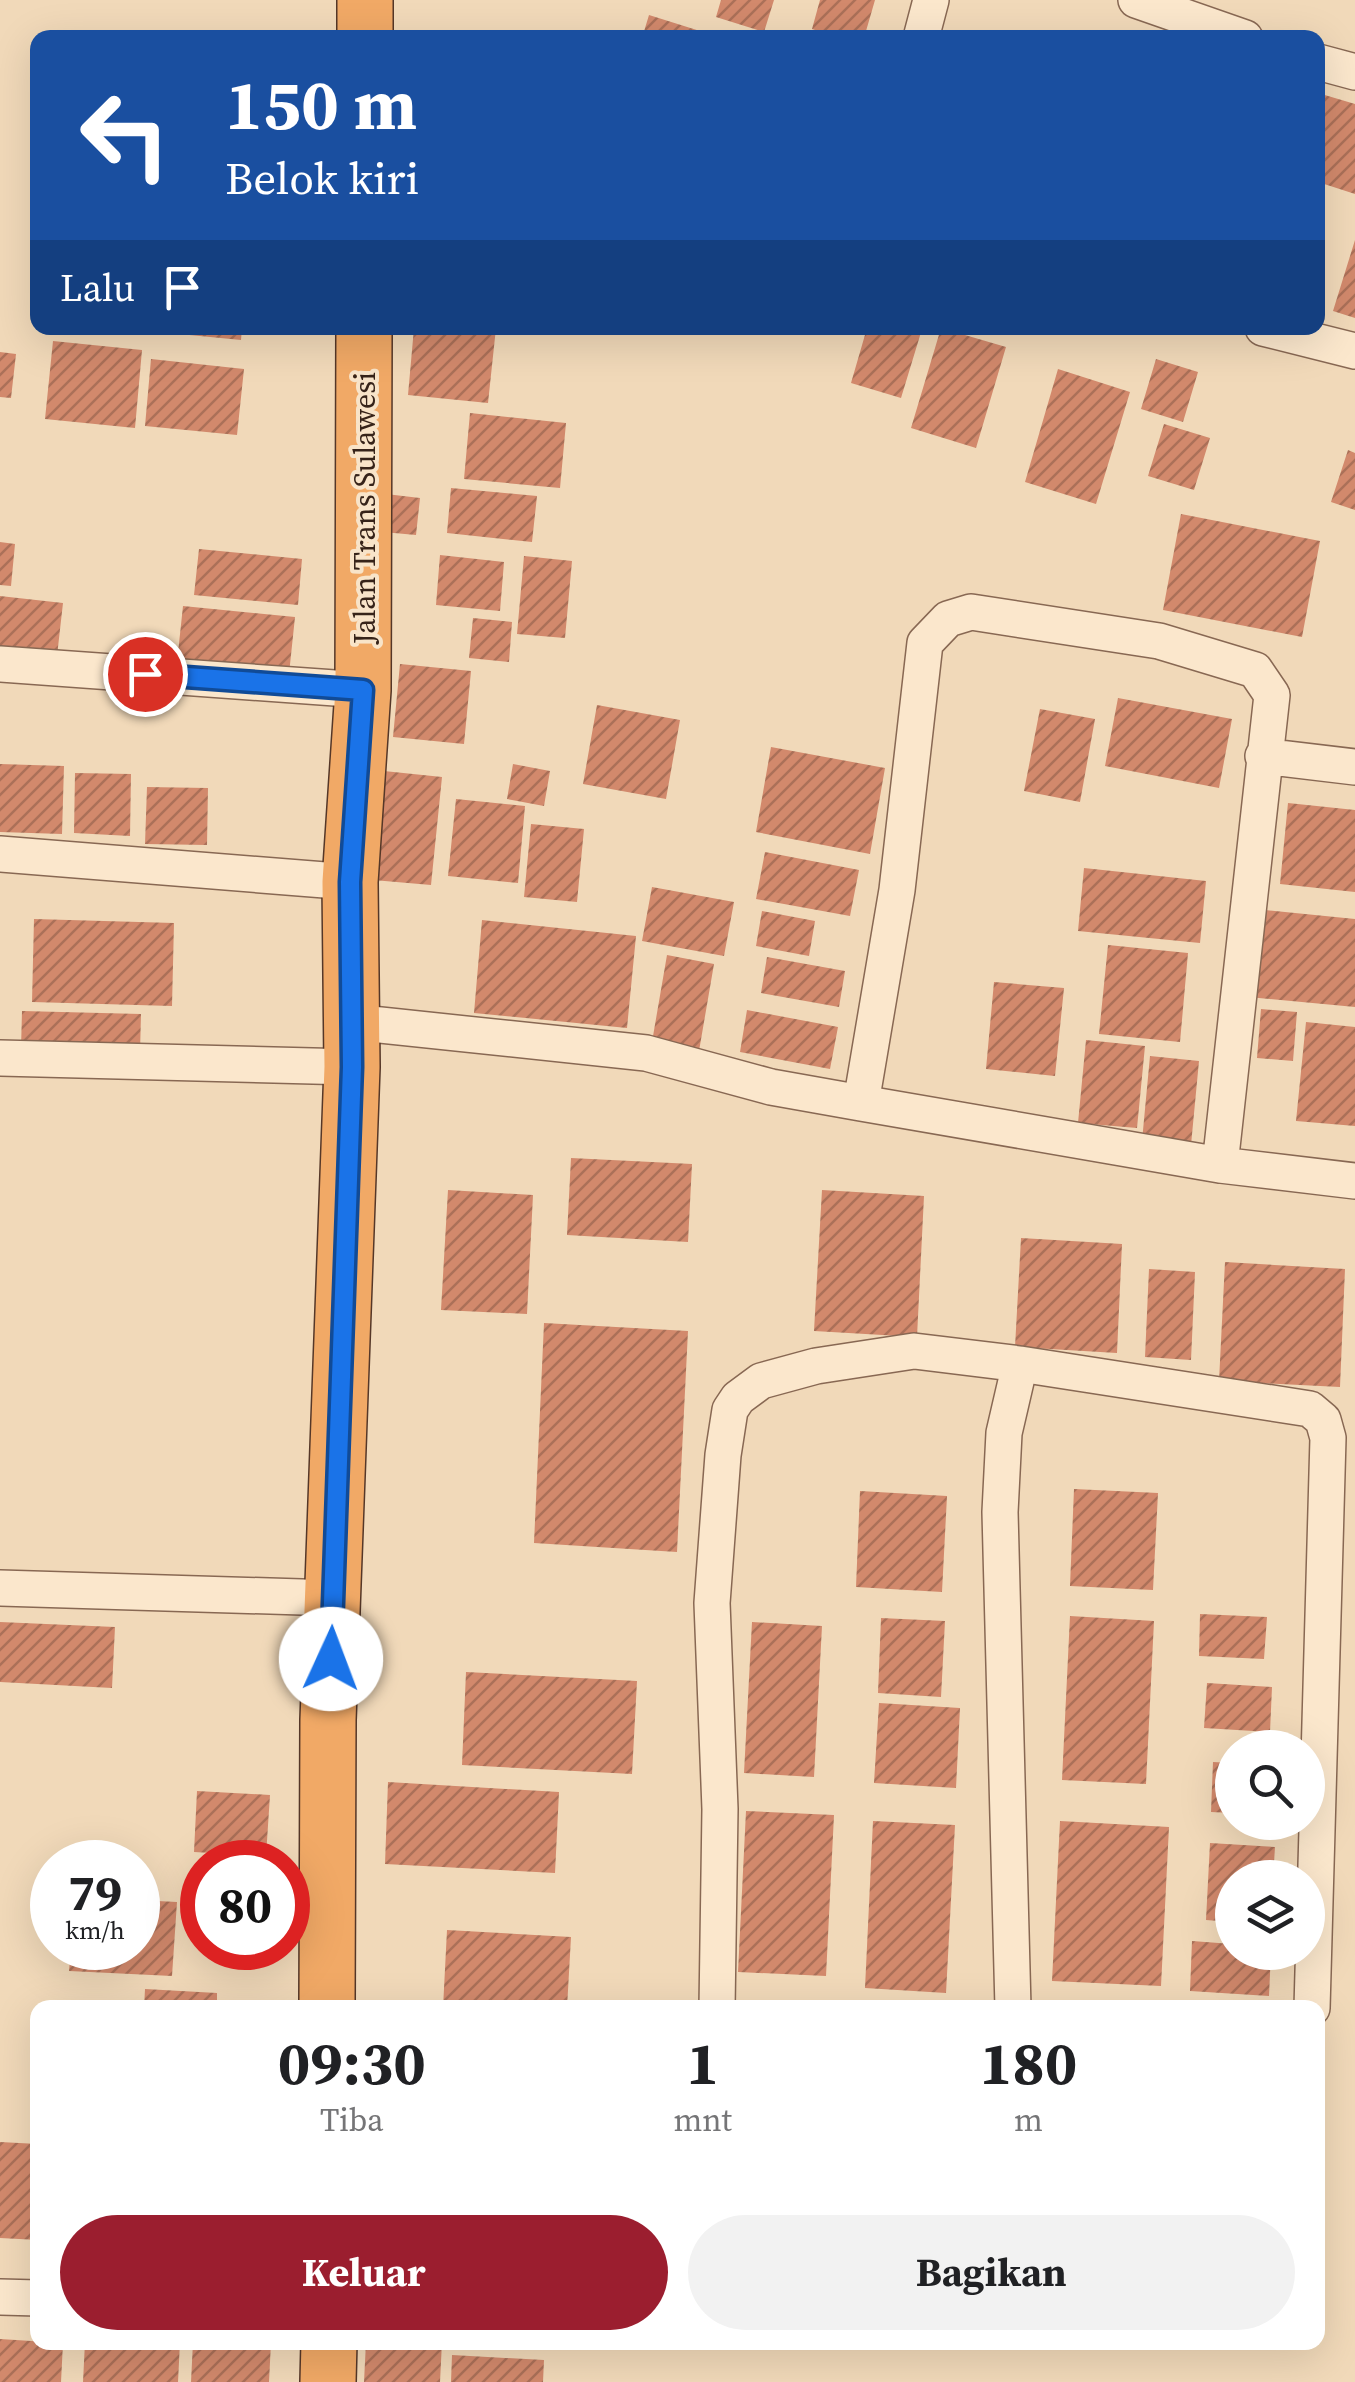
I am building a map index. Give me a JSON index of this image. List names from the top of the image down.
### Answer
{
  "streets": {
    "highway": ["Jalan Trans Sulawesi"]
  },
  "page": {
    "turn": ["150 m", "Belok kiri"],
    "then": "Lalu",
    "speed": "79 km/h",
    "limit": "80",
    "eta": [
      "09:30",
      "Tiba",
      "1",
      "mnt",
      "180",
      "m"
    ],
    "buttons": ["Keluar", "Bagikan"]
  }
}
